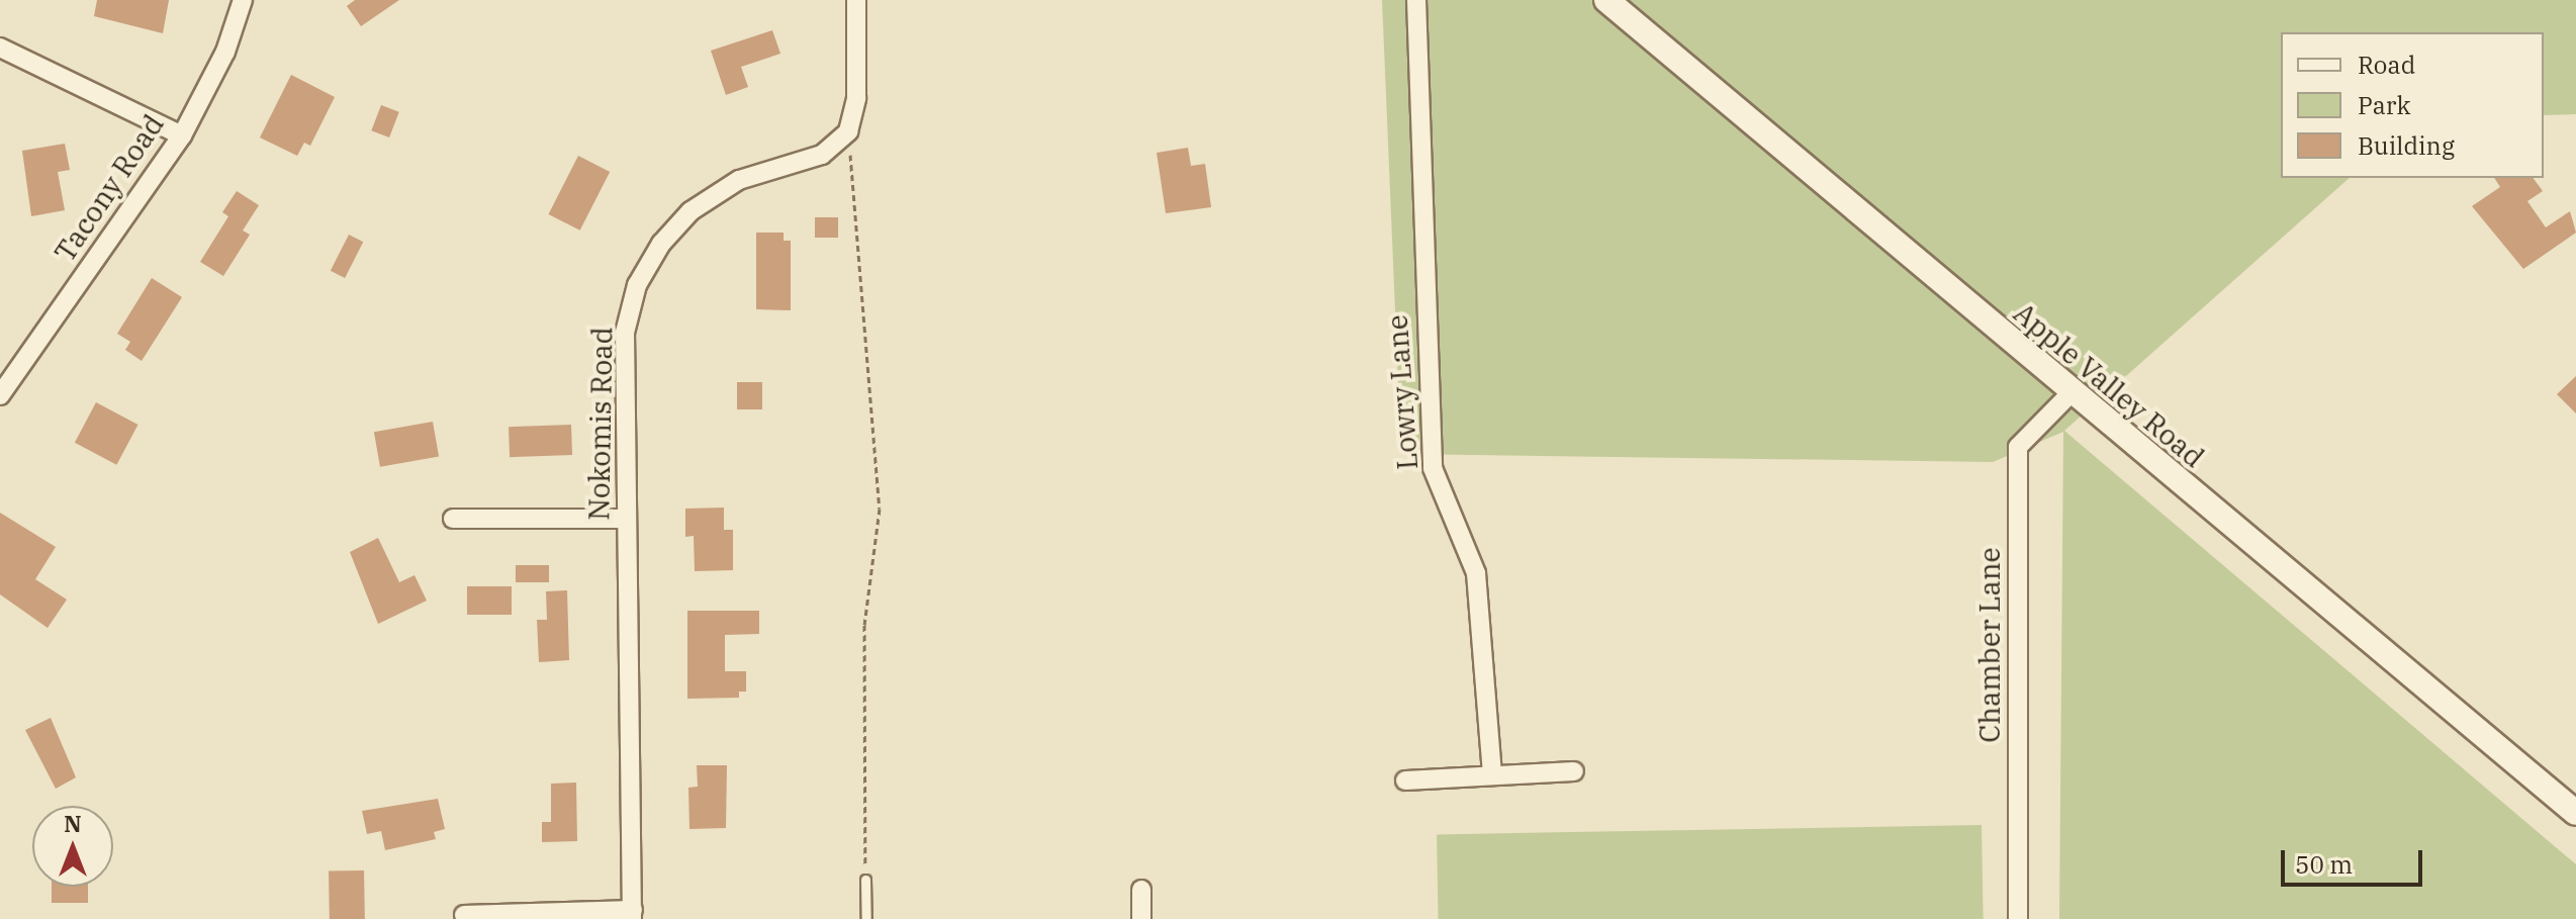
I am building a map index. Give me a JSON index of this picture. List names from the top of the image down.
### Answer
{
  "streets": {
    "main road": ["Apple Valley Road"],
    "street": [
      "Tacony Road",
      "Lowry Lane",
      "Nokomis Road",
      "Chamber Lane"
    ]
  },
  "crossings": [
    ["Apple Valley Road", "Chamber Lane"]
  ],
  "legend": ["Road", "Park", "Building"],
  "scale_bar": "50 m",
  "north": "top"
}
